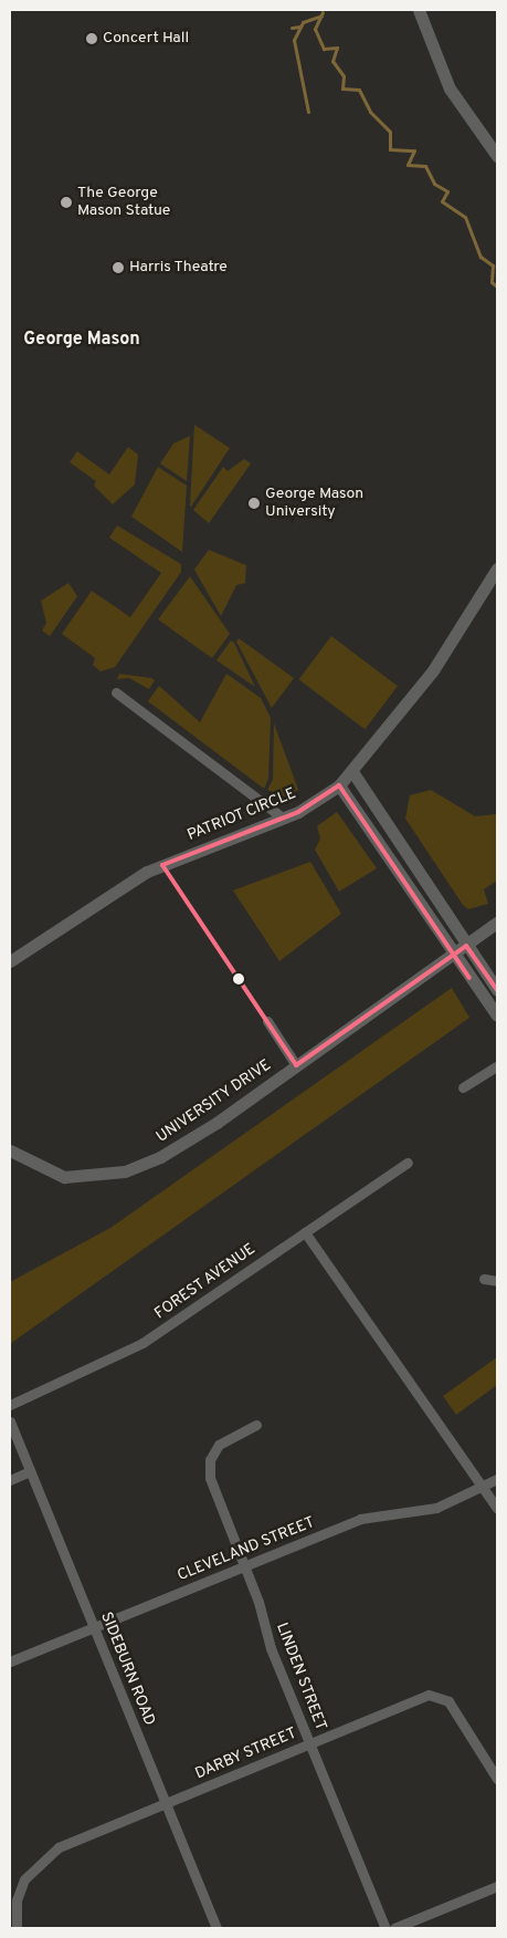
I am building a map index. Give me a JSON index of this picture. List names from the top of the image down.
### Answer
{
  "streets": {
    "street": [
      "PATRIOT CIRCLE",
      "UNIVERSITY DRIVE",
      "FOREST AVENUE",
      "CLEVELAND STREET",
      "SIDEBURN ROAD",
      "LINDEN STREET",
      "DARBY STREET"
    ]
  },
  "crossings": [
    ["CLEVELAND STREET", "SIDEBURN ROAD"],
    ["CLEVELAND STREET", "LINDEN STREET"],
    ["SIDEBURN ROAD", "DARBY STREET"],
    ["LINDEN STREET", "DARBY STREET"]
  ],
  "districts": ["George Mason"],
  "places": [
    "Concert Hall",
    "The George Mason Statue",
    "Harris Theatre",
    "George Mason University"
  ]
}
